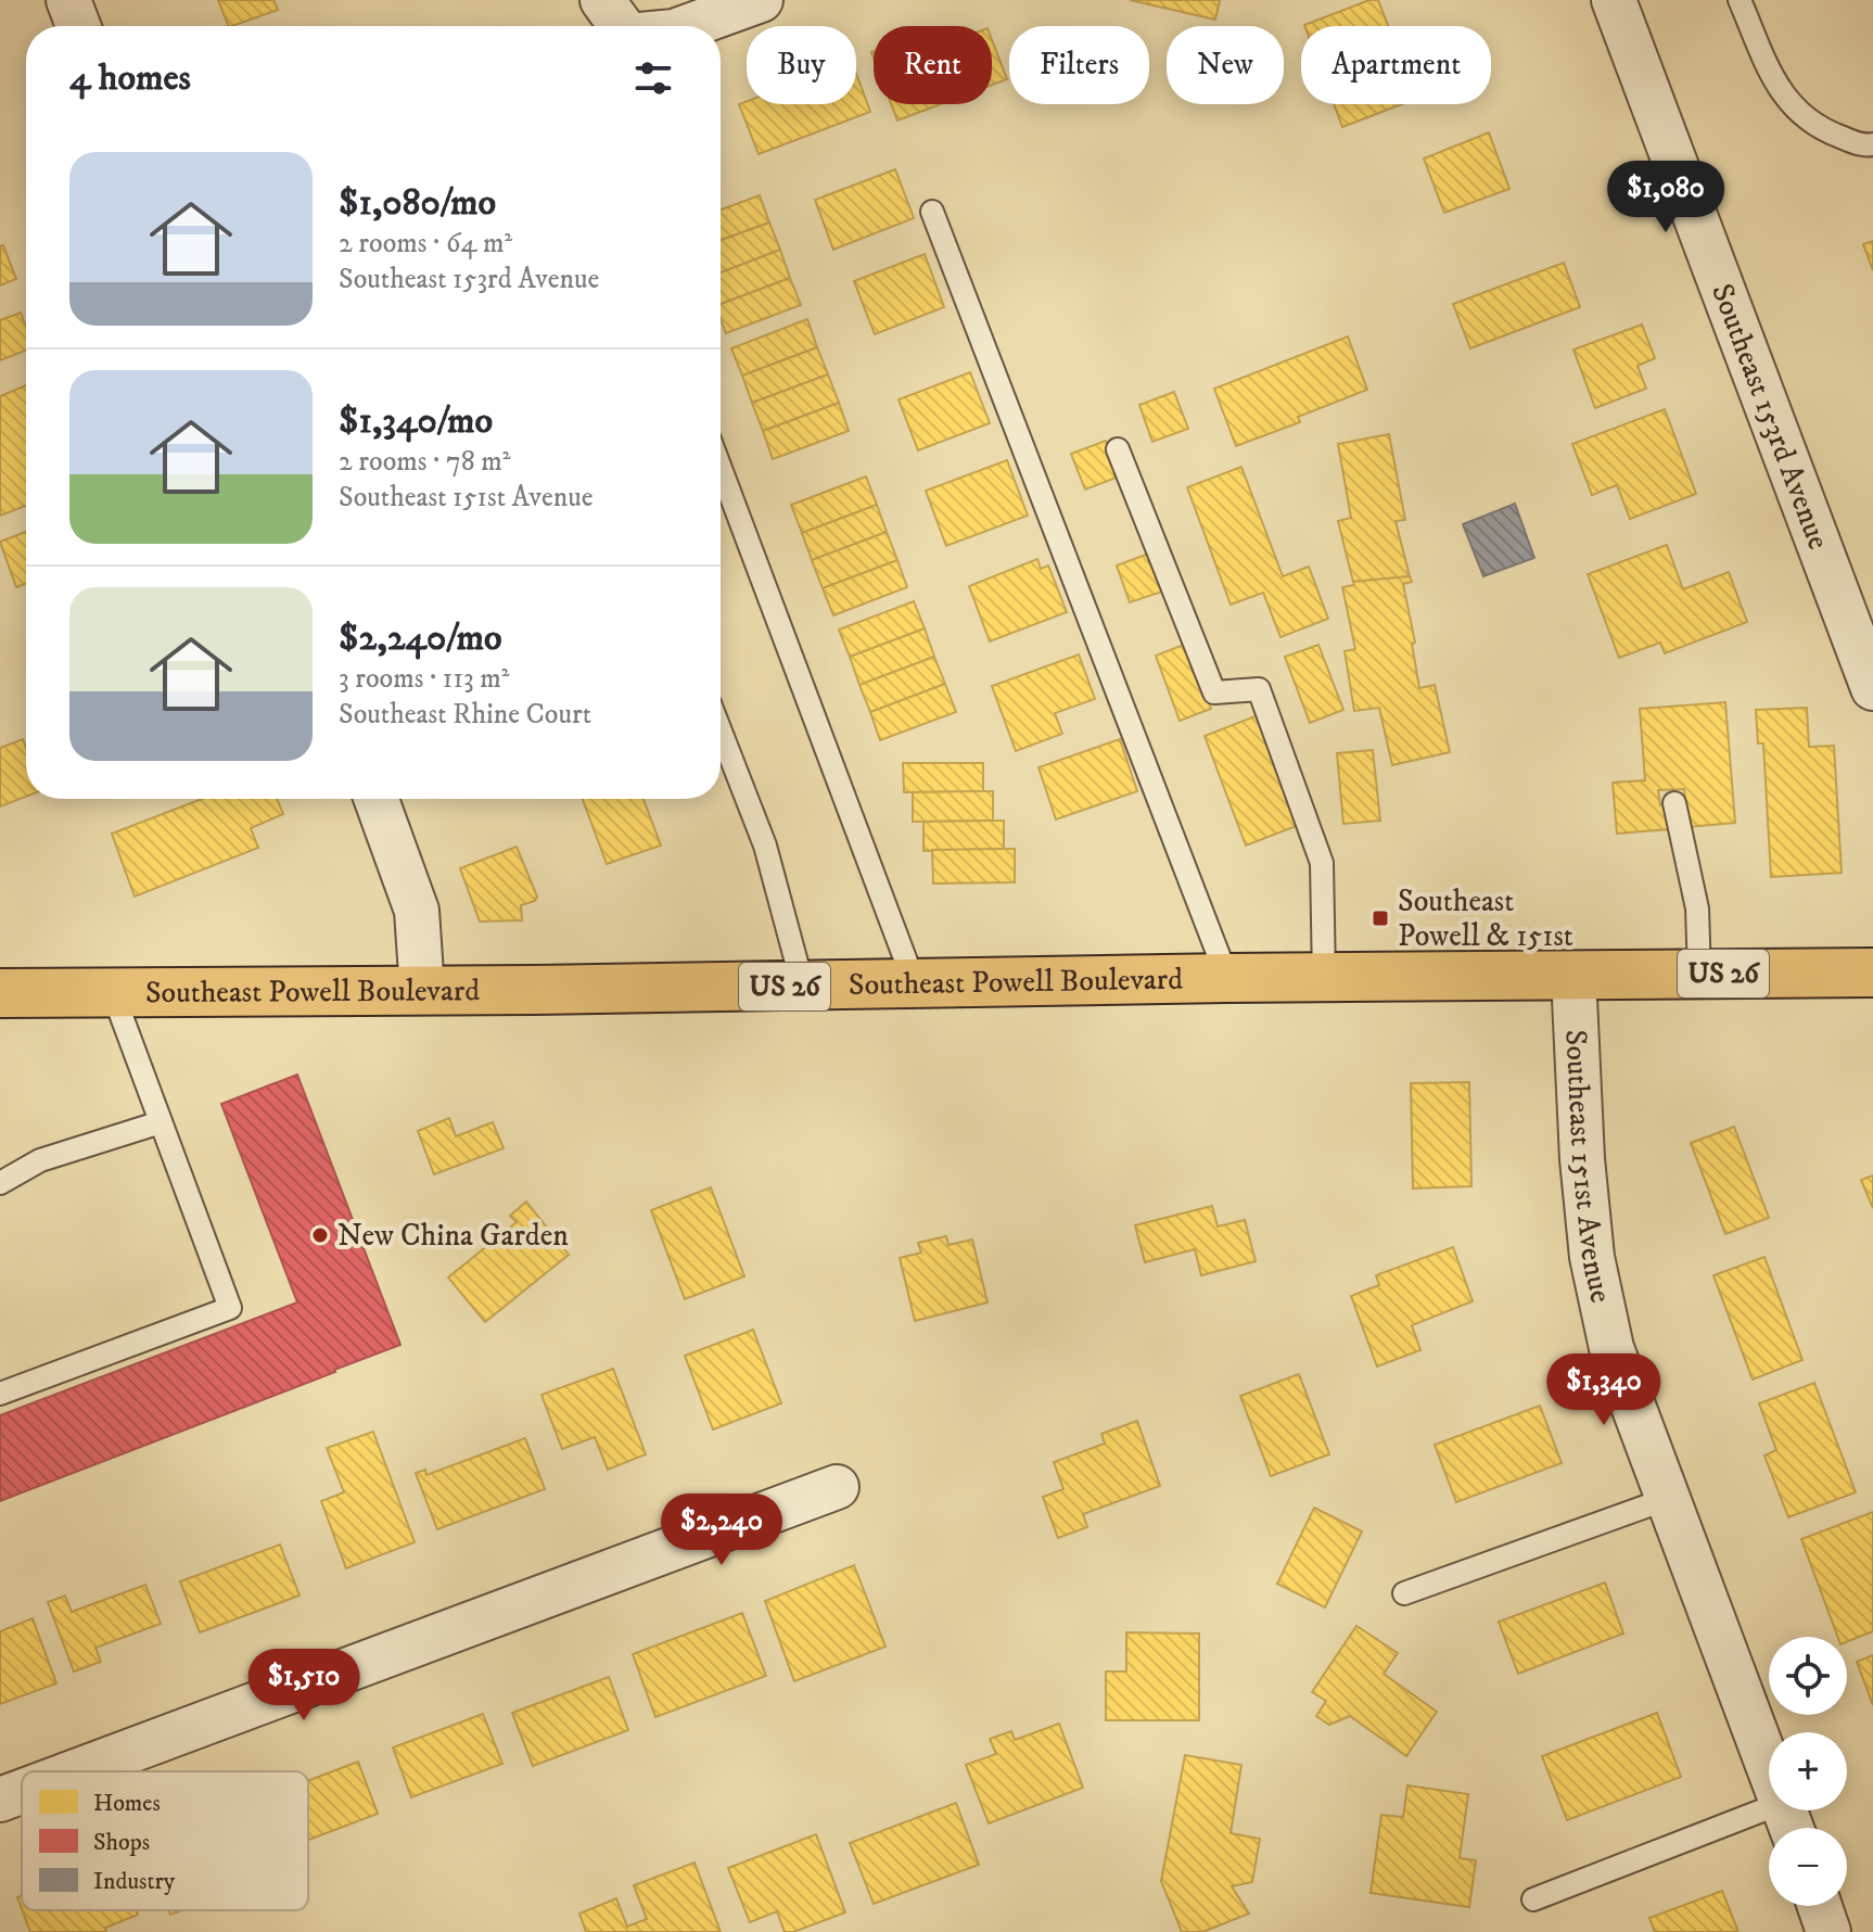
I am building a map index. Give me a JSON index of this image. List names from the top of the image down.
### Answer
{
  "streets": {
    "main road": ["US 26", "Southeast Powell Boulevard"],
    "street": ["Southeast 153rd Avenue", "Southeast 151st Avenue"]
  },
  "crossings": [
    ["Southeast Powell Boulevard", "Southeast 151st Avenue"]
  ],
  "places": {
    "transit": ["Southeast Powell & 151st"],
    "other": ["New China Garden"]
  },
  "legend": ["Homes", "Shops", "Industry"],
  "page": {
    "chip": [
      "Buy",
      "Rent",
      "Filters",
      "New",
      "Apartment"
    ],
    "heading": "4 homes",
    "list": [
      {
        "name": "$1,080/mo",
        "note": "2 rooms · 64 m² · Southeast 153rd Avenue"
      },
      {
        "name": "$1,340/mo",
        "note": "2 rooms · 78 m² · Southeast 151st Avenue"
      },
      {
        "name": "$2,240/mo",
        "note": "3 rooms · 113 m² · Southeast Rhine Court"
      }
    ],
    "price": [
      "$1,080",
      "$1,340",
      "$2,240",
      "$1,510"
    ],
    "map_buttons": ["+", "−"]
  }
}
